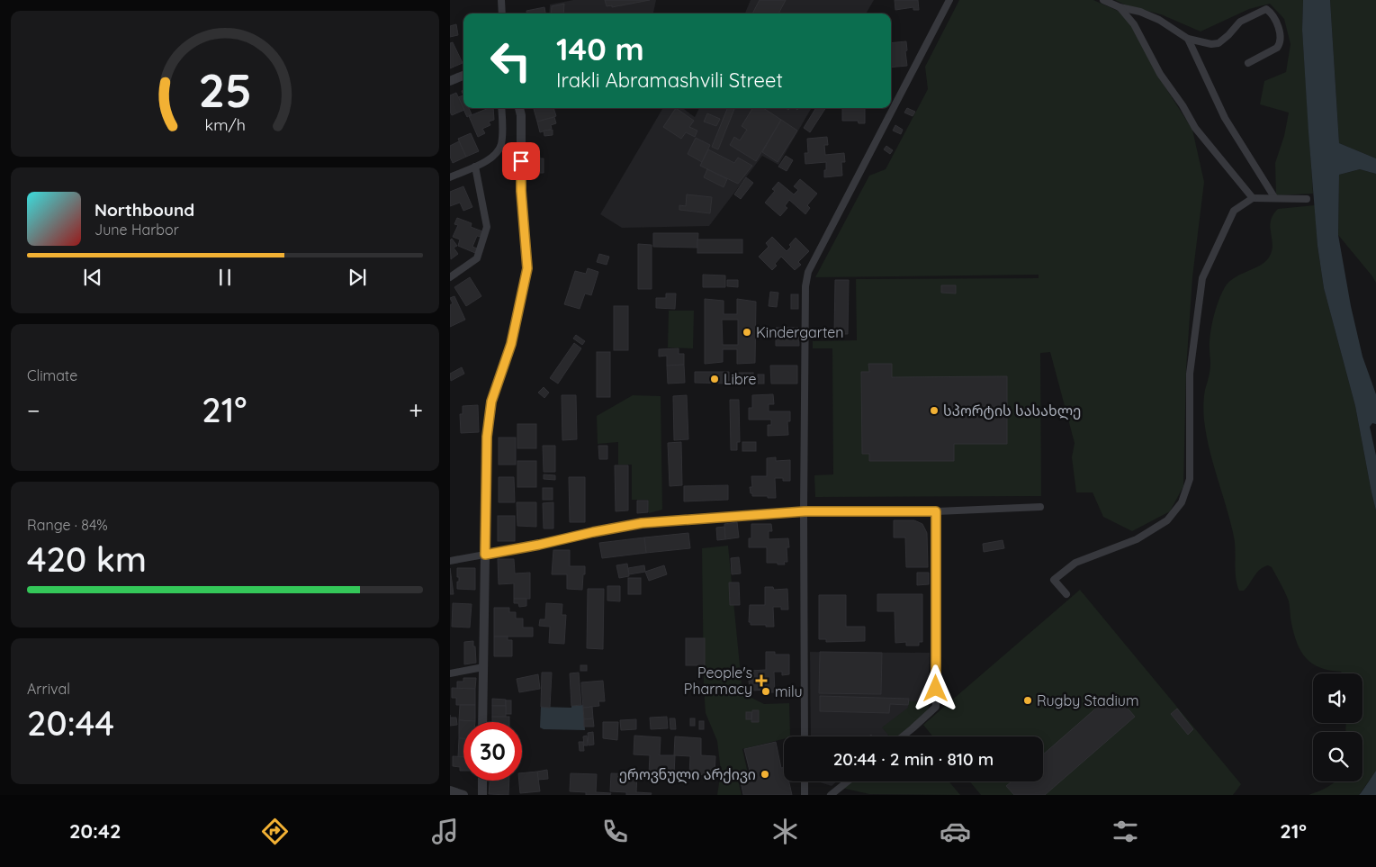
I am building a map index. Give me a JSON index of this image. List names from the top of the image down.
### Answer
{
  "places": {
    "other": [
      "Kindergarten",
      "Libre",
      "სპორტის სასახლე",
      "milu",
      "Rugby Stadium",
      "ეროვნული არქივი"
    ],
    "health": ["People's Pharmacy"]
  },
  "page": {
    "turn": ["140 m", "Irakli Abramashvili Street"],
    "song": ["Northbound", "June Harbor"],
    "tile": [
      "Climate",
      ["Range · 84%", "420 km"],
      ["Arrival", "20:44"]
    ],
    "heat": ["−", "21°", "+"],
    "limit": "30",
    "trip": "20:44 · 2 min · 810 m",
    "tabs": ["20:42", "21°"],
    "gauge": ["25", "km/h"]
  }
}
